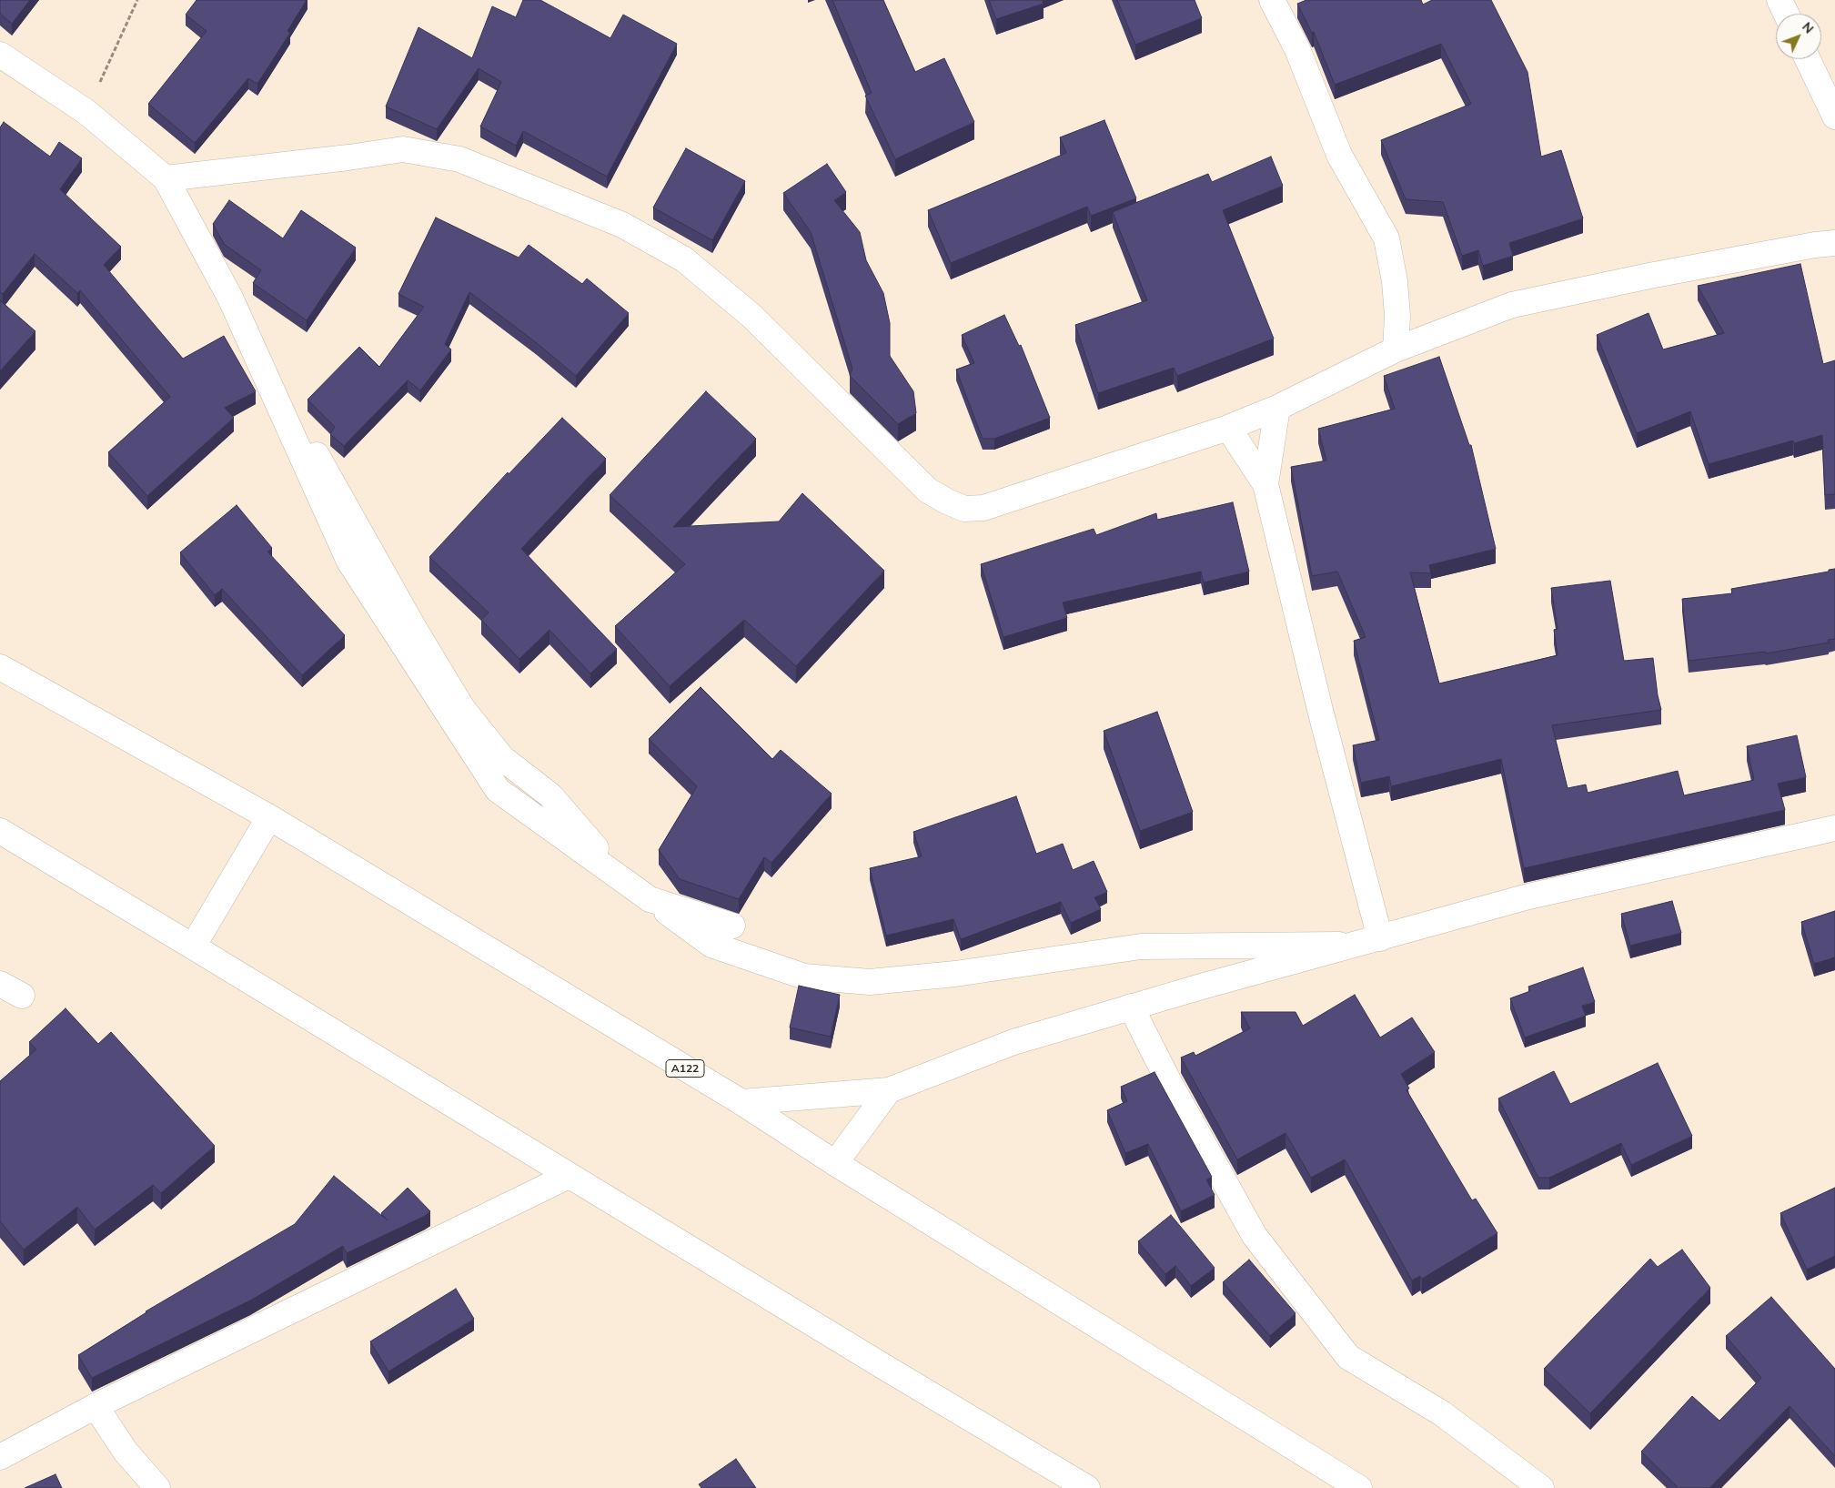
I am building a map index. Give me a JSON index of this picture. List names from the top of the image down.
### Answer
{
  "streets": {
    "main road": ["A122"]
  },
  "north": "top right"
}
